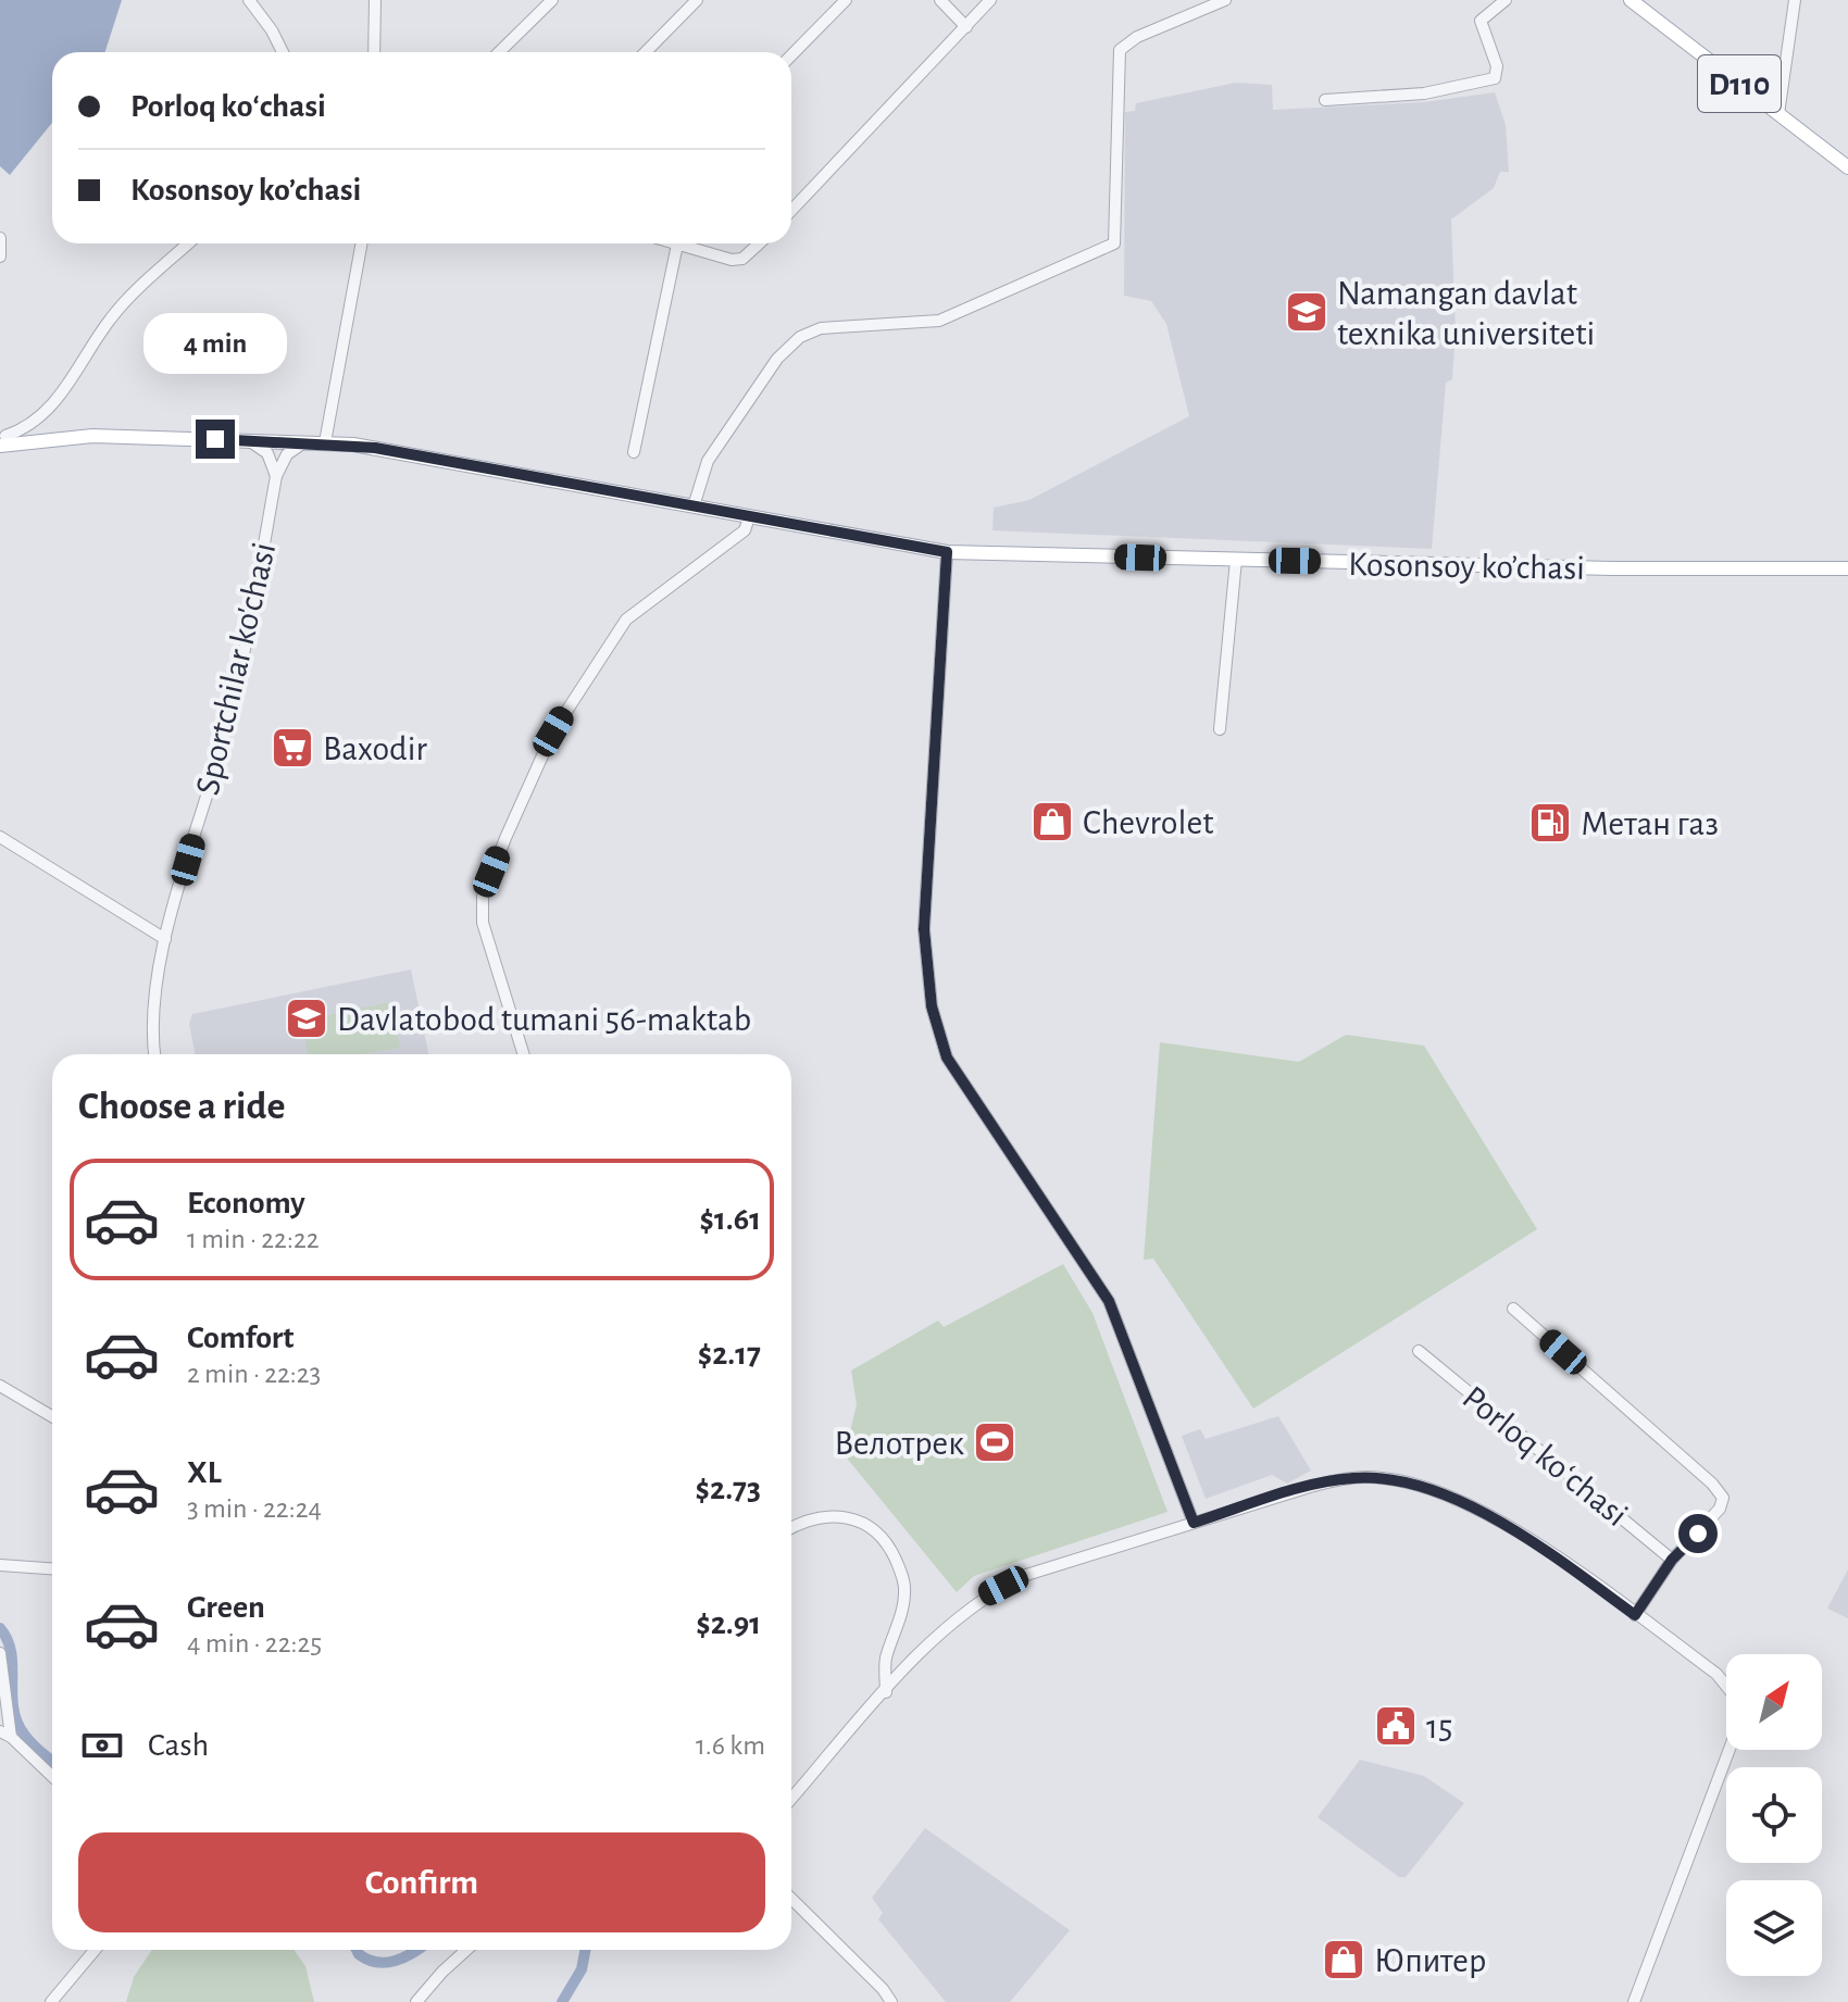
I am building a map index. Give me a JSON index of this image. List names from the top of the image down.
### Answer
{
  "streets": {
    "main road": ["D110", "Kosonsoy ko’chasi"],
    "street": ["Sportchilar ko'chasi", "Porloq koʻchasi"]
  },
  "places": {
    "school or university": ["Namangan davlat texnika universiteti", "Davlatobod tumani 56-maktab"],
    "supermarket": ["Baxodir"],
    "shop": ["Chevrolet", "Юпитер"],
    "fuel station": ["Метан газ"],
    "sports": ["Велотрек"],
    "public building": ["15"]
  },
  "north": "top right",
  "page": {
    "banner": ["Porloq koʻchasi", "Kosonsoy ko’chasi"],
    "bubble": "4 min",
    "heading": "Choose a ride",
    "list": [
      {
        "name": "Economy",
        "note": "1 min · 22:22",
        "value": "$1.61"
      },
      {
        "name": "Comfort",
        "note": "2 min · 22:23",
        "value": "$2.17"
      },
      {
        "name": "XL",
        "note": "3 min · 22:24",
        "value": "$2.73"
      },
      {
        "name": "Green",
        "note": "4 min · 22:25",
        "value": "$2.91"
      }
    ],
    "pay": ["Cash", "1.6 km"],
    "buttons": "Confirm"
  }
}
